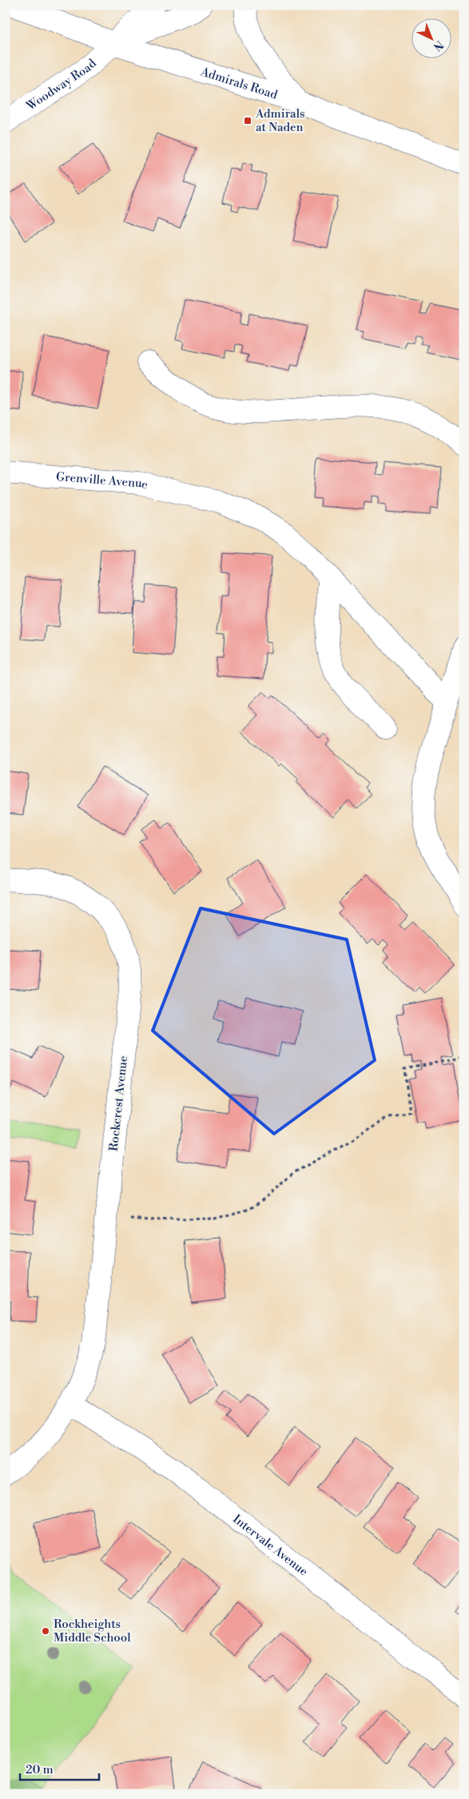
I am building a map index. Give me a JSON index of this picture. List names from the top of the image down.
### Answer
{
  "streets": {
    "street": [
      "Admirals Road",
      "Woodway Road",
      "Grenville Avenue",
      "Rockcrest Avenue",
      "Intervale Avenue"
    ]
  },
  "crossings": [
    ["Admirals Road", "Woodway Road"],
    ["Rockcrest Avenue", "Intervale Avenue"]
  ],
  "places": {
    "transit": ["Admirals at Naden"],
    "other": ["Rockheights Middle School"]
  },
  "scale_bar": "20 m",
  "north": "bottom right"
}
